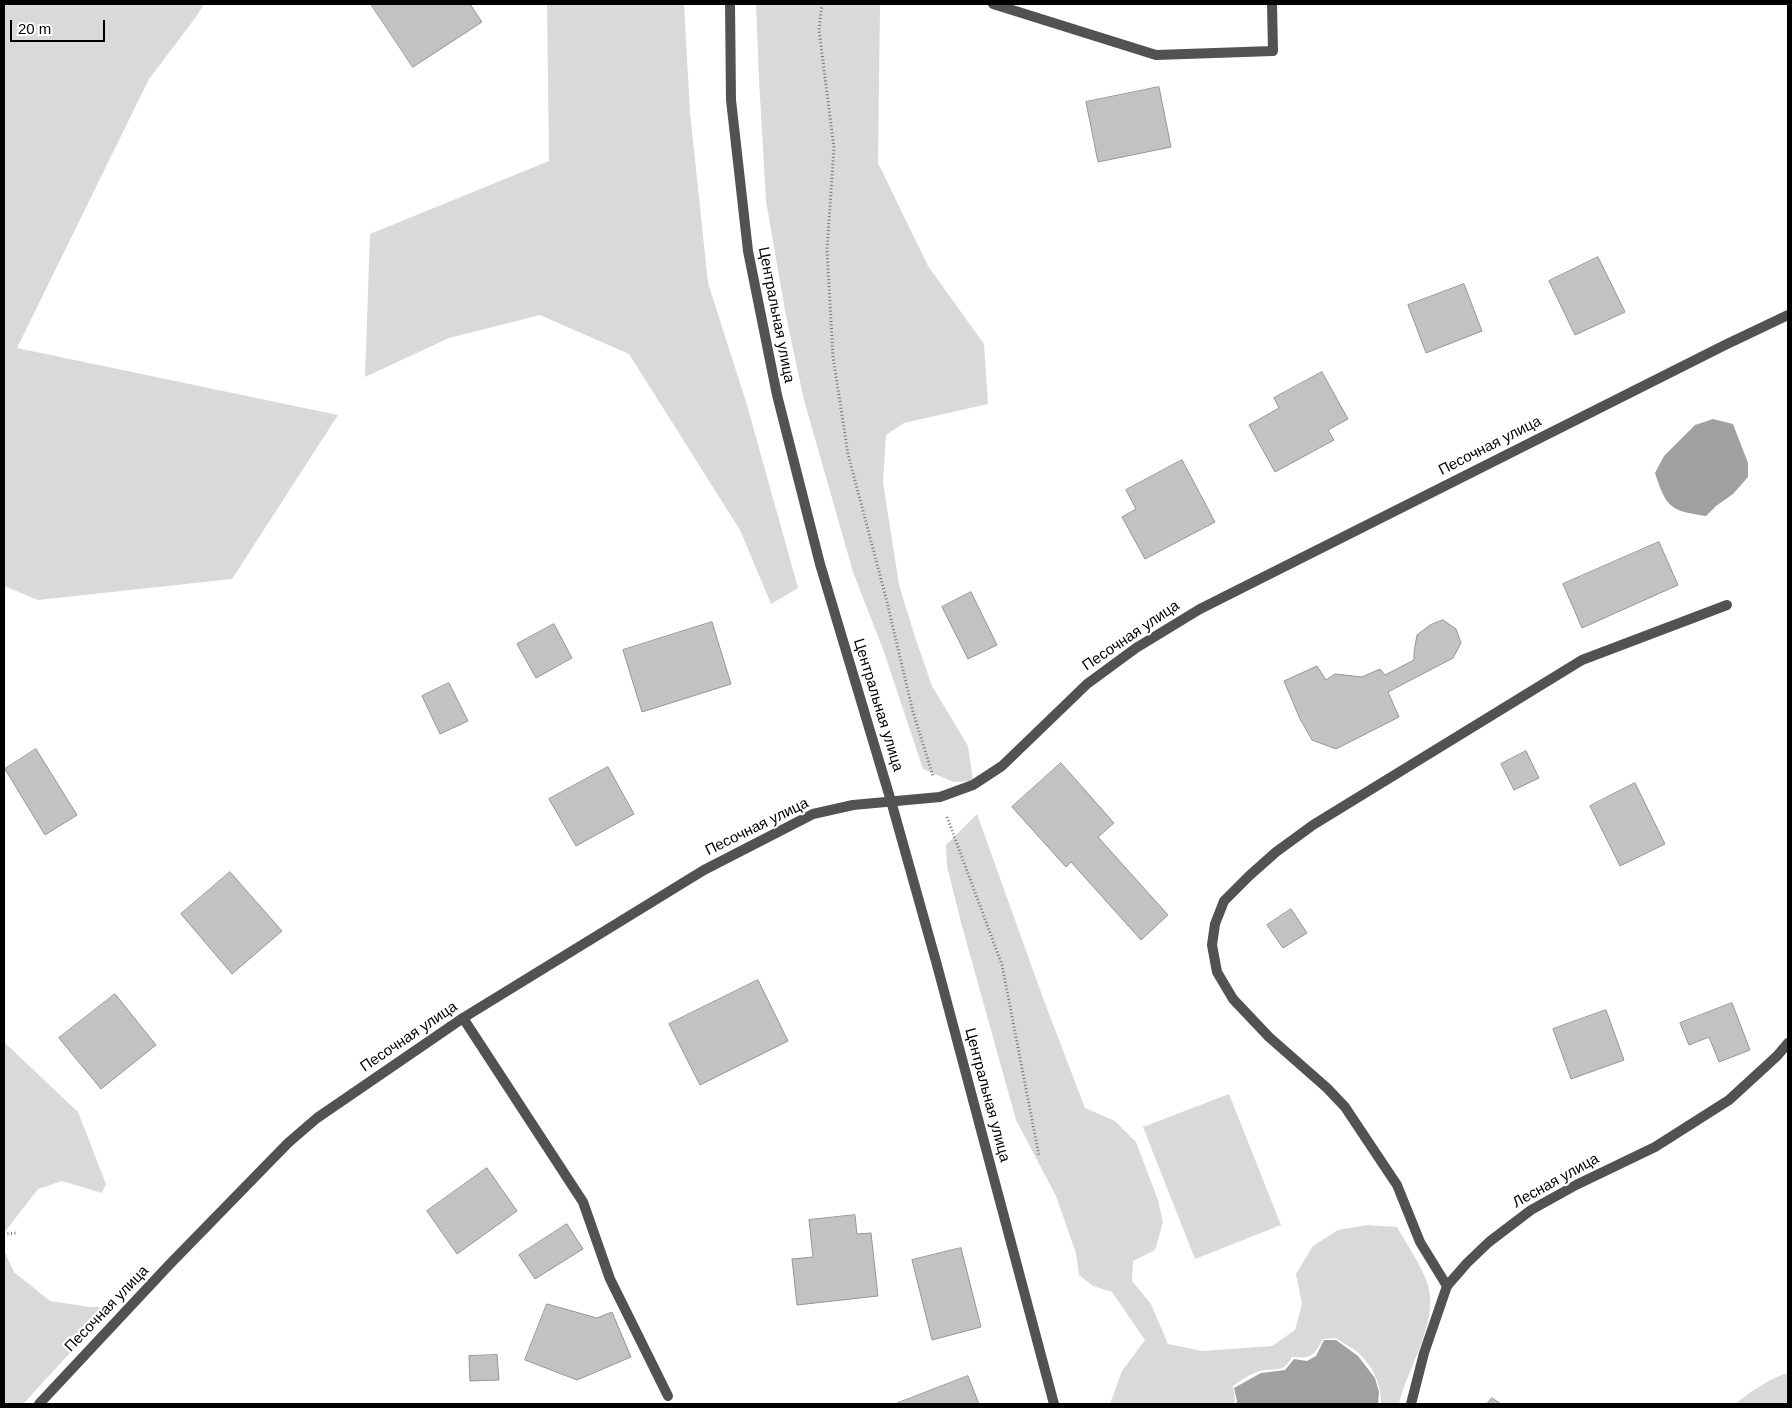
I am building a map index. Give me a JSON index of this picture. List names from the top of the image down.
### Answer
{
  "streets": {
    "street": ["Центральная улица", "Песочная улица", "Лесная улица"]
  },
  "crossings": [
    ["Центральная улица", "Песочная улица"]
  ],
  "scale_bar": "20 m"
}
